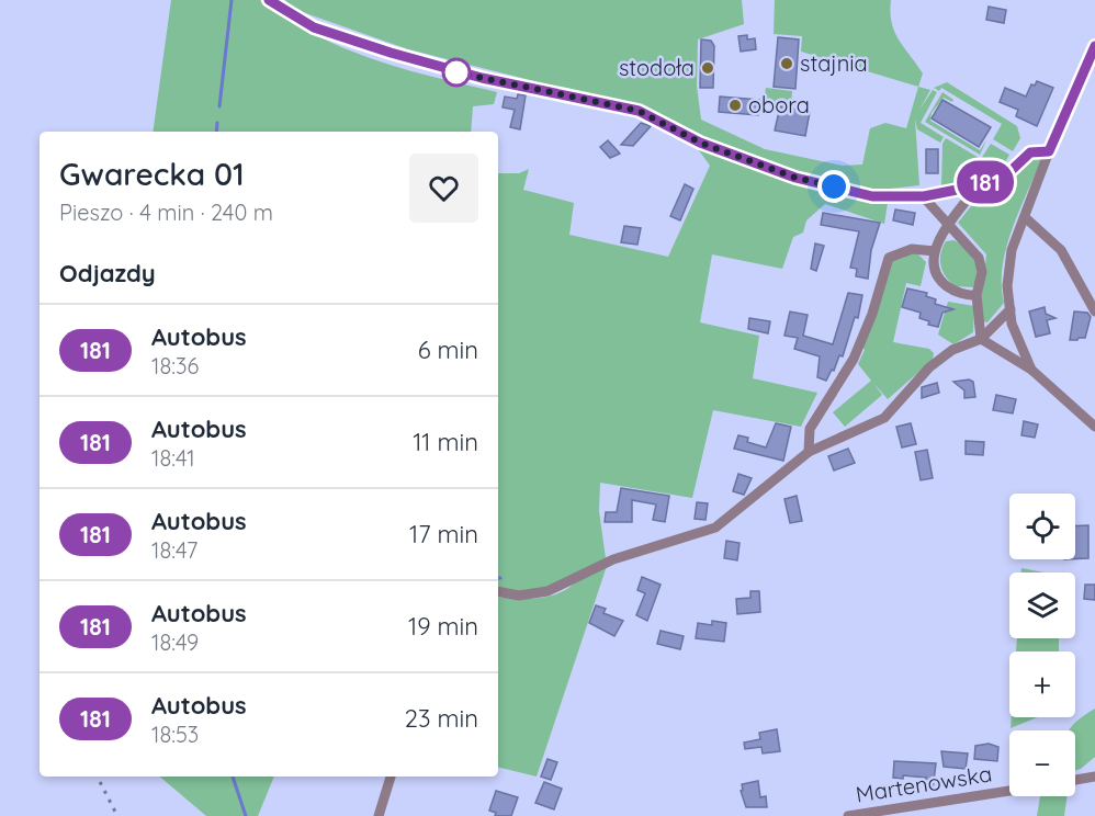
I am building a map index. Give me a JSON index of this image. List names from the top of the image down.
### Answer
{
  "streets": {
    "street": ["Martenowska"]
  },
  "places": ["stajnia", "stodoła", "obora"],
  "lines": ["bus line 181"],
  "page": {
    "on_map": "181",
    "heading": [
      ["Gwarecka 01", "Pieszo · 4 min · 240 m"],
      "Odjazdy"
    ],
    "list": [
      {
        "mark": "181",
        "name": "Autobus",
        "note": "18:36",
        "value": "6 min"
      },
      {
        "mark": "181",
        "name": "Autobus",
        "note": "18:41",
        "value": "11 min"
      },
      {
        "mark": "181",
        "name": "Autobus",
        "note": "18:47",
        "value": "17 min"
      },
      {
        "mark": "181",
        "name": "Autobus",
        "note": "18:49",
        "value": "19 min"
      },
      {
        "mark": "181",
        "name": "Autobus",
        "note": "18:53",
        "value": "23 min"
      }
    ],
    "map_buttons": ["+", "−"]
  }
}
